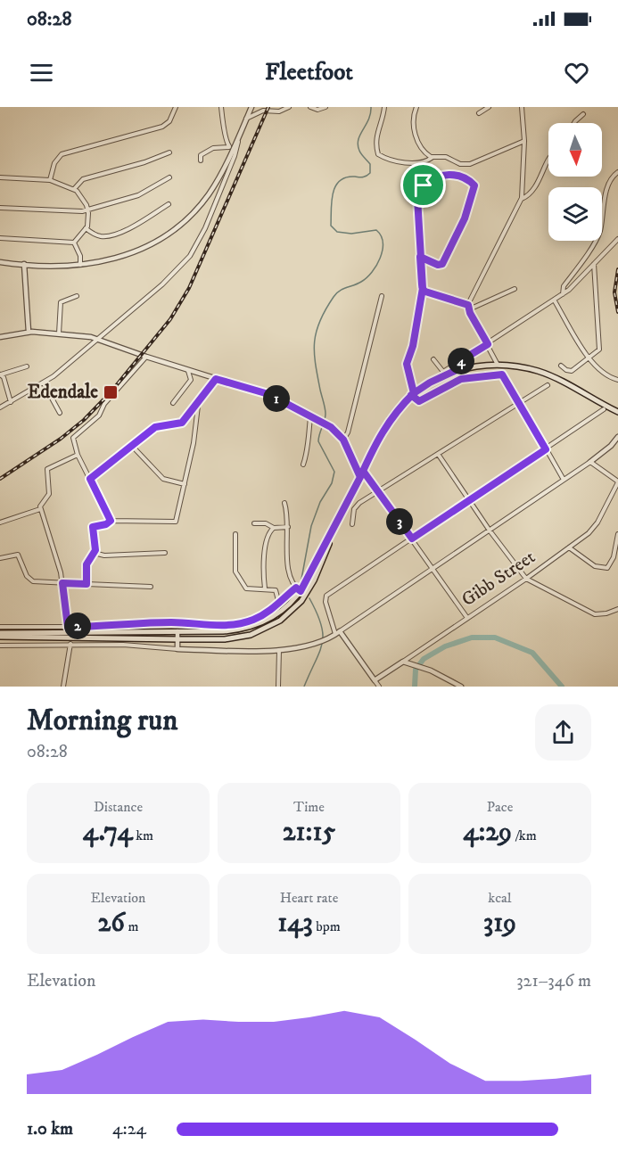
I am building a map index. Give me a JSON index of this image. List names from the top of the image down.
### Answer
{
  "streets": {
    "street": ["Gibb Street"]
  },
  "places": {
    "transit": ["Edendale"]
  },
  "north": "bottom",
  "page": {
    "status": "08:28",
    "header": "Fleetfoot",
    "pins": [
      "4",
      "1",
      "3",
      "2"
    ],
    "heading": ["Morning run", "08:28"],
    "stats": [
      ["Distance", "4.74 km"],
      ["Time", "21:15"],
      ["Pace", "4:29 /km"],
      ["Elevation", "26 m"],
      ["Heart rate", "143 bpm"],
      ["kcal", "319"]
    ],
    "chart": ["Elevation", "321–346 m"],
    "list": [
      {
        "name": "1.0 km",
        "note": "4:24"
      }
    ]
  }
}
